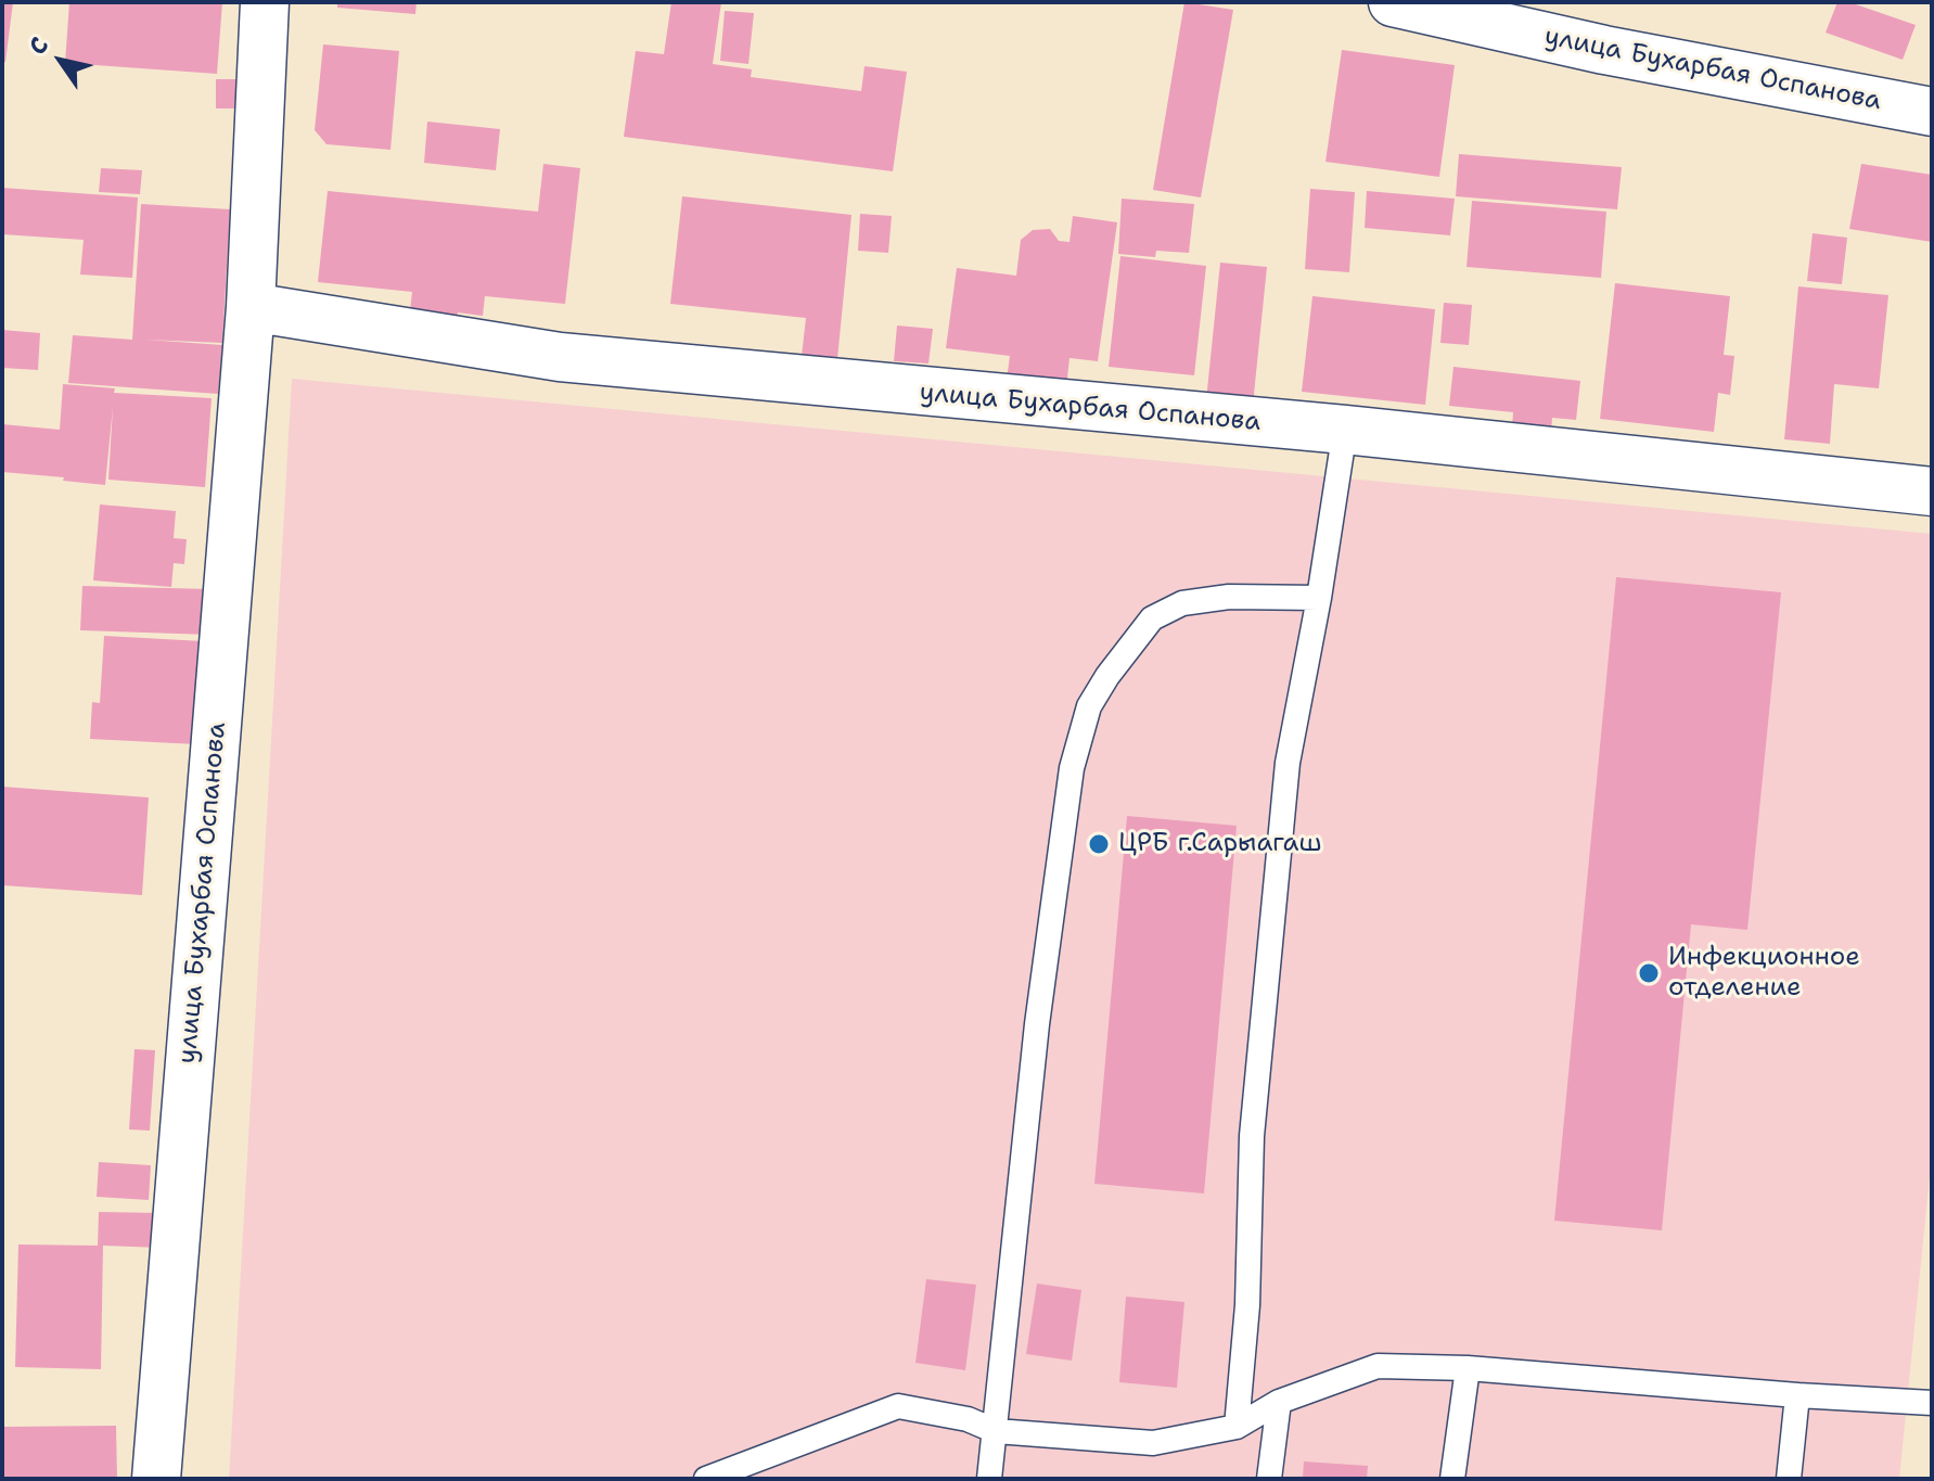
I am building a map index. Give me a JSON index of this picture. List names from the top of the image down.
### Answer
{
  "streets": {
    "street": ["улица Бухарбая Оспанова"]
  },
  "places": ["ЦРБ г.Сарыагаш", "Инфекционное отделение"],
  "north": "top left"
}
